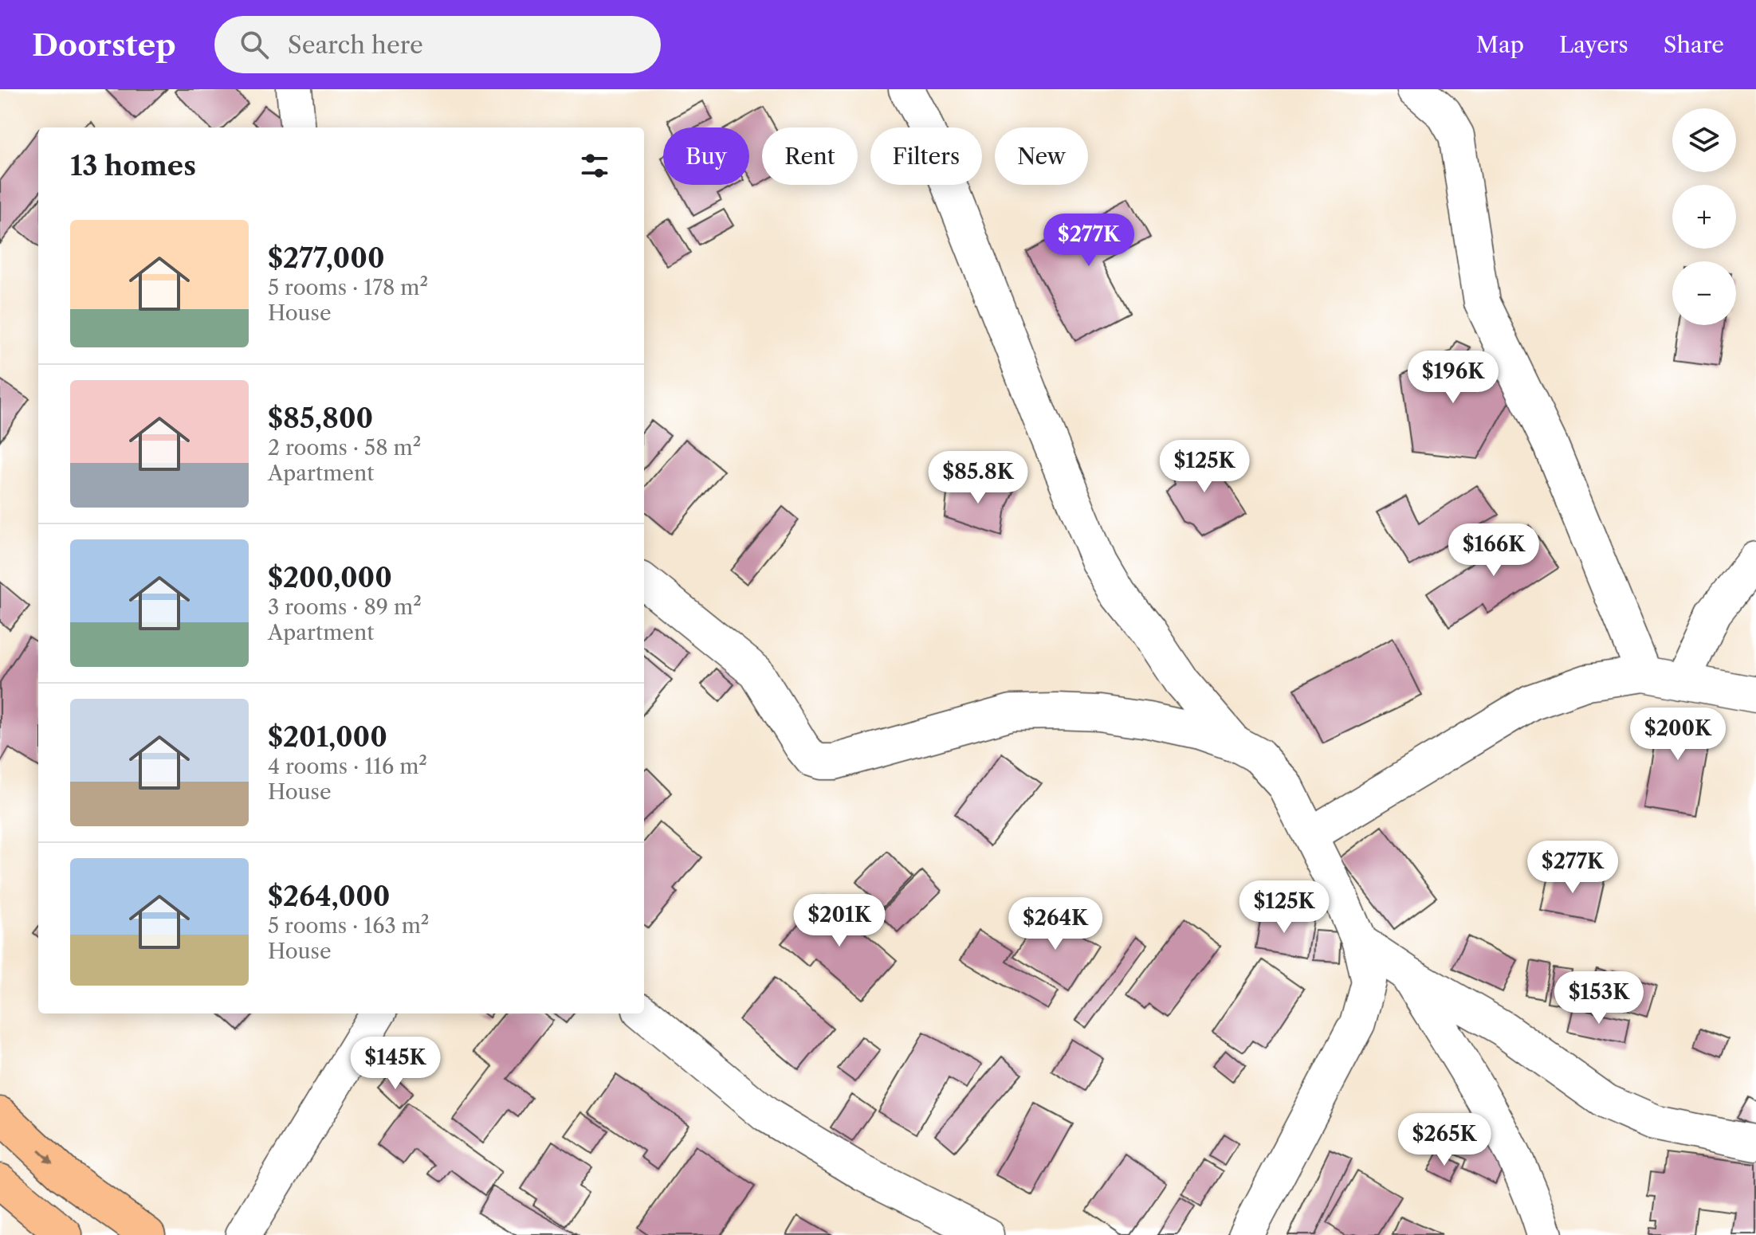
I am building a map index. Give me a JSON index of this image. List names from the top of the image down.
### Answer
{
  "page": {
    "header": "Doorstep",
    "search": "Search here",
    "nav": ["Map", "Layers", "Share"],
    "map_buttons": ["+", "−"],
    "chip": [
      "Buy",
      "Rent",
      "Filters",
      "New"
    ],
    "heading": "13 homes",
    "list": [
      {
        "name": "$277,000",
        "note": "5 rooms · 178 m² · House"
      },
      {
        "name": "$85,800",
        "note": "2 rooms · 58 m² · Apartment"
      },
      {
        "name": "$200,000",
        "note": "3 rooms · 89 m² · Apartment"
      },
      {
        "name": "$201,000",
        "note": "4 rooms · 116 m² · House"
      },
      {
        "name": "$264,000",
        "note": "5 rooms · 163 m² · House"
      }
    ],
    "price": [
      "$277K",
      "$196K",
      "$125K",
      "$85.8K",
      "$166K",
      "$200K",
      "$277K",
      "$125K",
      "$201K",
      "$264K",
      "$153K",
      "$145K",
      "$265K"
    ]
  }
}
